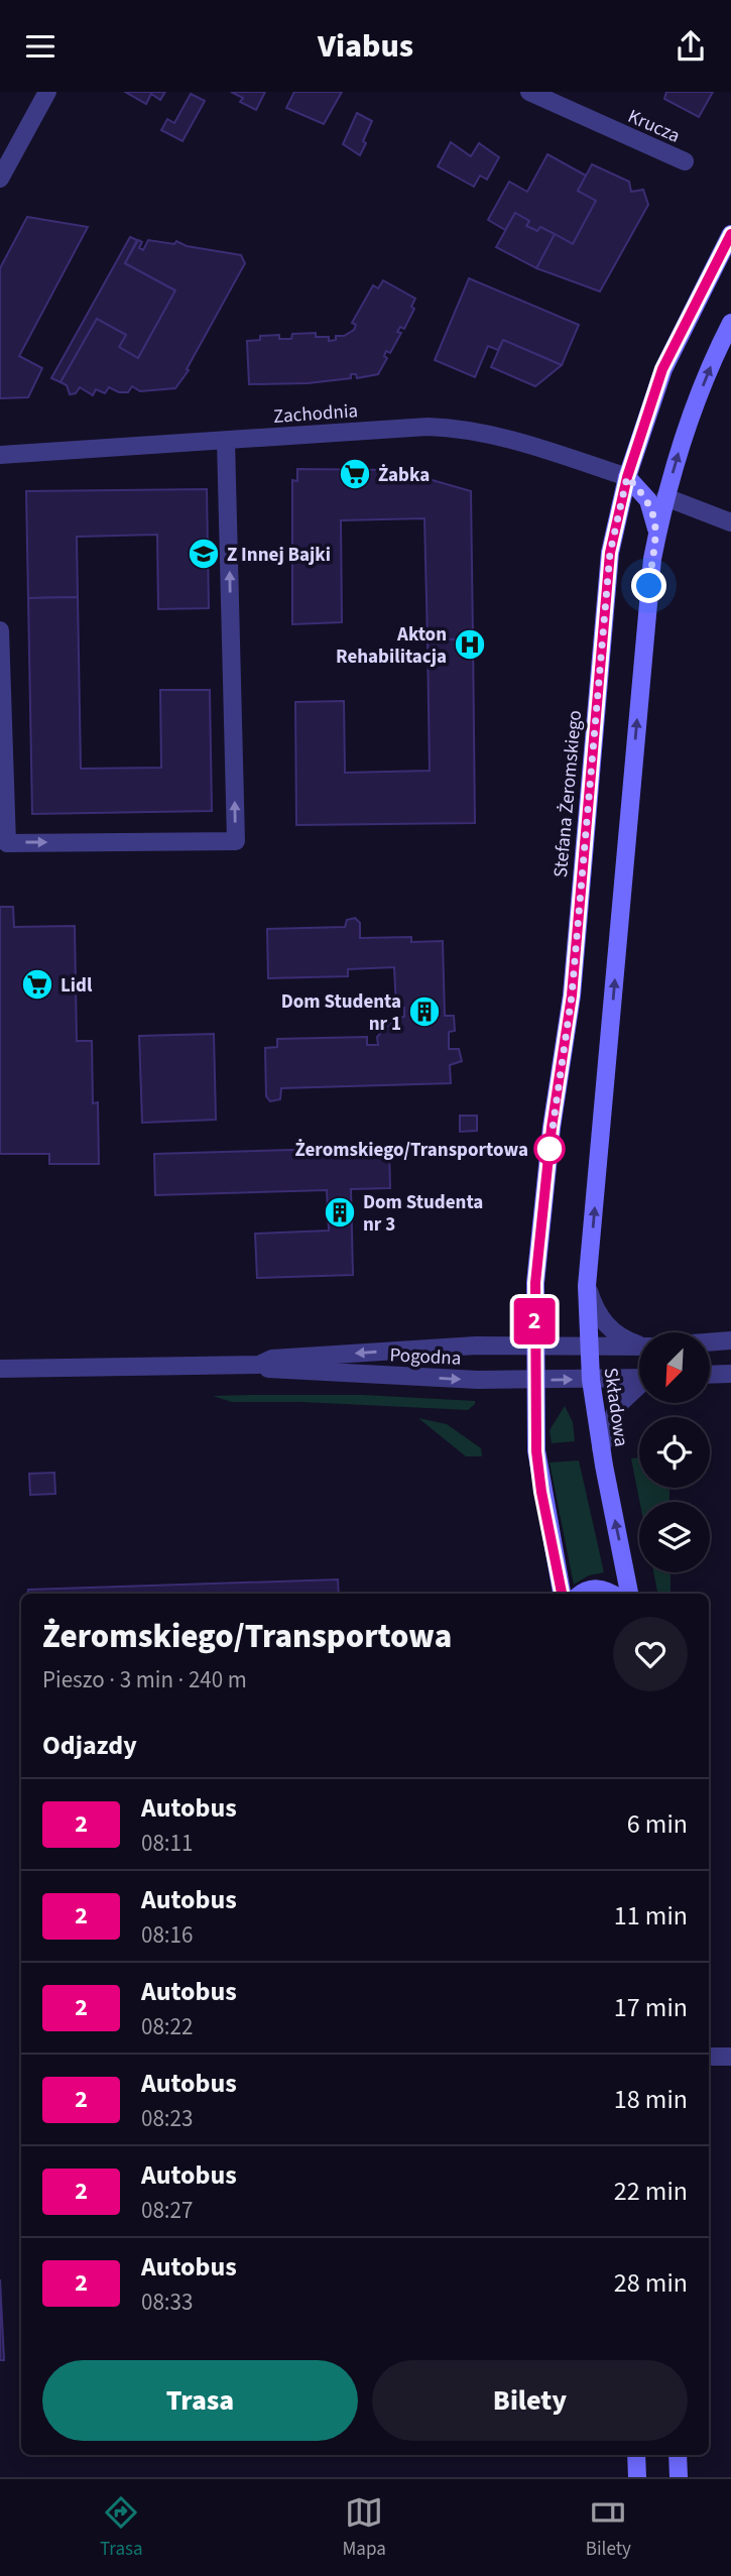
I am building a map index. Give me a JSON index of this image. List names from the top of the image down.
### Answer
{
  "streets": {
    "main road": ["Stefana Żeromskiego", "Składowa"],
    "street": ["Krucza", "Zachodnia", "Pogodna"]
  },
  "crossings": [
    ["Zachodnia", "Stefana Żeromskiego"],
    ["Stefana Żeromskiego", "Pogodna"],
    ["Pogodna", "Składowa"]
  ],
  "places": {
    "supermarket": ["Żabka", "Lidl"],
    "school or university": ["Z Innej Bajki"],
    "hospital": ["Akton Rehabilitacja"],
    "building": ["Dom Studenta nr 1", "Dom Studenta nr 3"],
    "other": ["Żeromskiego/Transportowa"]
  },
  "lines": ["bus line 2"],
  "north": "bottom left",
  "page": {
    "header": "Viabus",
    "on_map": "2",
    "heading": [
      ["Żeromskiego/Transportowa", "Pieszo · 3 min · 240 m"],
      "Odjazdy"
    ],
    "list": [
      {
        "mark": "2",
        "name": "Autobus",
        "note": "08:11",
        "value": "6 min"
      },
      {
        "mark": "2",
        "name": "Autobus",
        "note": "08:16",
        "value": "11 min"
      },
      {
        "mark": "2",
        "name": "Autobus",
        "note": "08:22",
        "value": "17 min"
      },
      {
        "mark": "2",
        "name": "Autobus",
        "note": "08:23",
        "value": "18 min"
      },
      {
        "mark": "2",
        "name": "Autobus",
        "note": "08:27",
        "value": "22 min"
      },
      {
        "mark": "2",
        "name": "Autobus",
        "note": "08:33",
        "value": "28 min"
      }
    ],
    "buttons": ["Trasa", "Bilety"],
    "tabs": ["Trasa", "Mapa", "Bilety"]
  }
}
